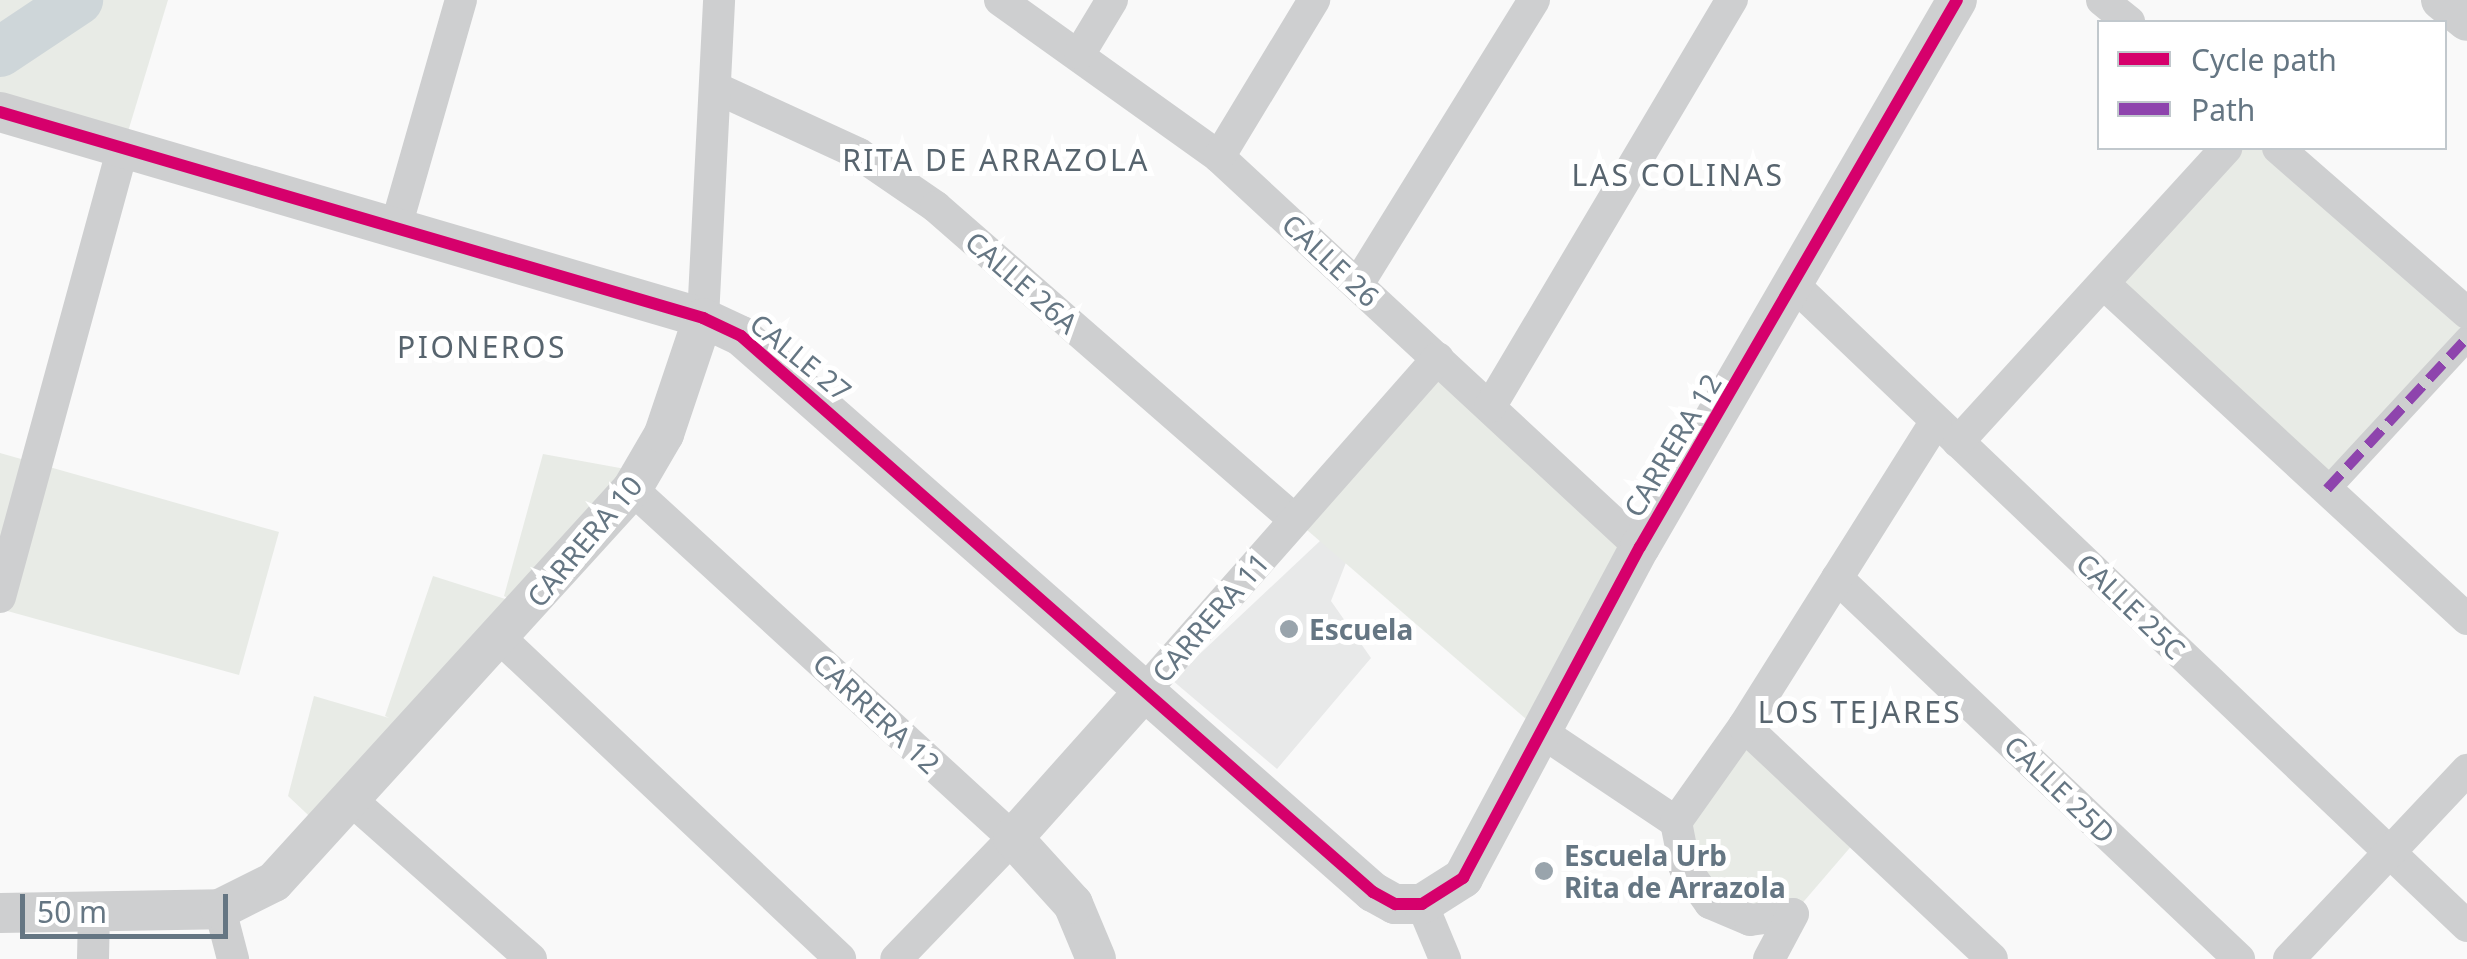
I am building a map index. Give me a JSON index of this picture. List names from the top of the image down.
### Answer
{
  "streets": {
    "street": [
      "CALLE 26",
      "CALLE 26A",
      "CALLE 27",
      "CARRERA 12",
      "CARRERA 10",
      "CALLE 25C",
      "CARRERA 11",
      "CALLE 25D"
    ]
  },
  "crossings": [
    ["CALLE 26", "CARRERA 12"],
    ["CALLE 26", "CARRERA 11"],
    ["CALLE 26A", "CARRERA 10"],
    ["CALLE 26A", "CARRERA 11"],
    ["CALLE 27", "CARRERA 12"],
    ["CALLE 27", "CARRERA 10"],
    ["CALLE 27", "CARRERA 11"],
    ["CARRERA 12", "CARRERA 10"],
    ["CARRERA 12", "CALLE 25C"],
    ["CARRERA 12", "CARRERA 11"]
  ],
  "districts": [
    "RITA DE ARRAZOLA",
    "LAS COLINAS",
    "PIONEROS",
    "LOS TEJARES"
  ],
  "places": ["Escuela", "Escuela Urb Rita de Arrazola"],
  "legend": ["Cycle path", "Path"],
  "scale_bar": "50 m"
}
